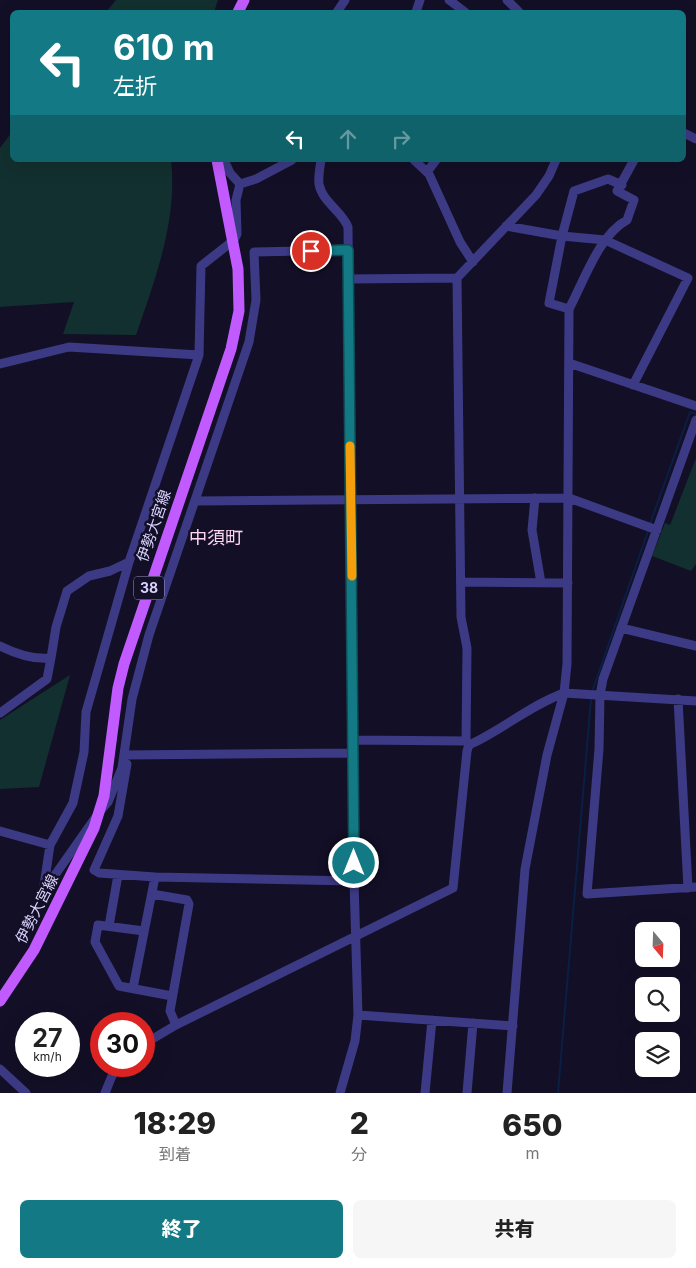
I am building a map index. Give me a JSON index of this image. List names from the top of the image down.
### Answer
{
  "streets": {
    "main road": ["伊勢大宮線", "38"]
  },
  "districts": ["中須町"],
  "north": "bottom",
  "page": {
    "turn": ["610 m", "左折"],
    "speed": "27 km/h",
    "limit": "30",
    "eta": [
      "18:29",
      "到着",
      "2",
      "分",
      "650",
      "m"
    ],
    "buttons": ["終了", "共有"]
  }
}
